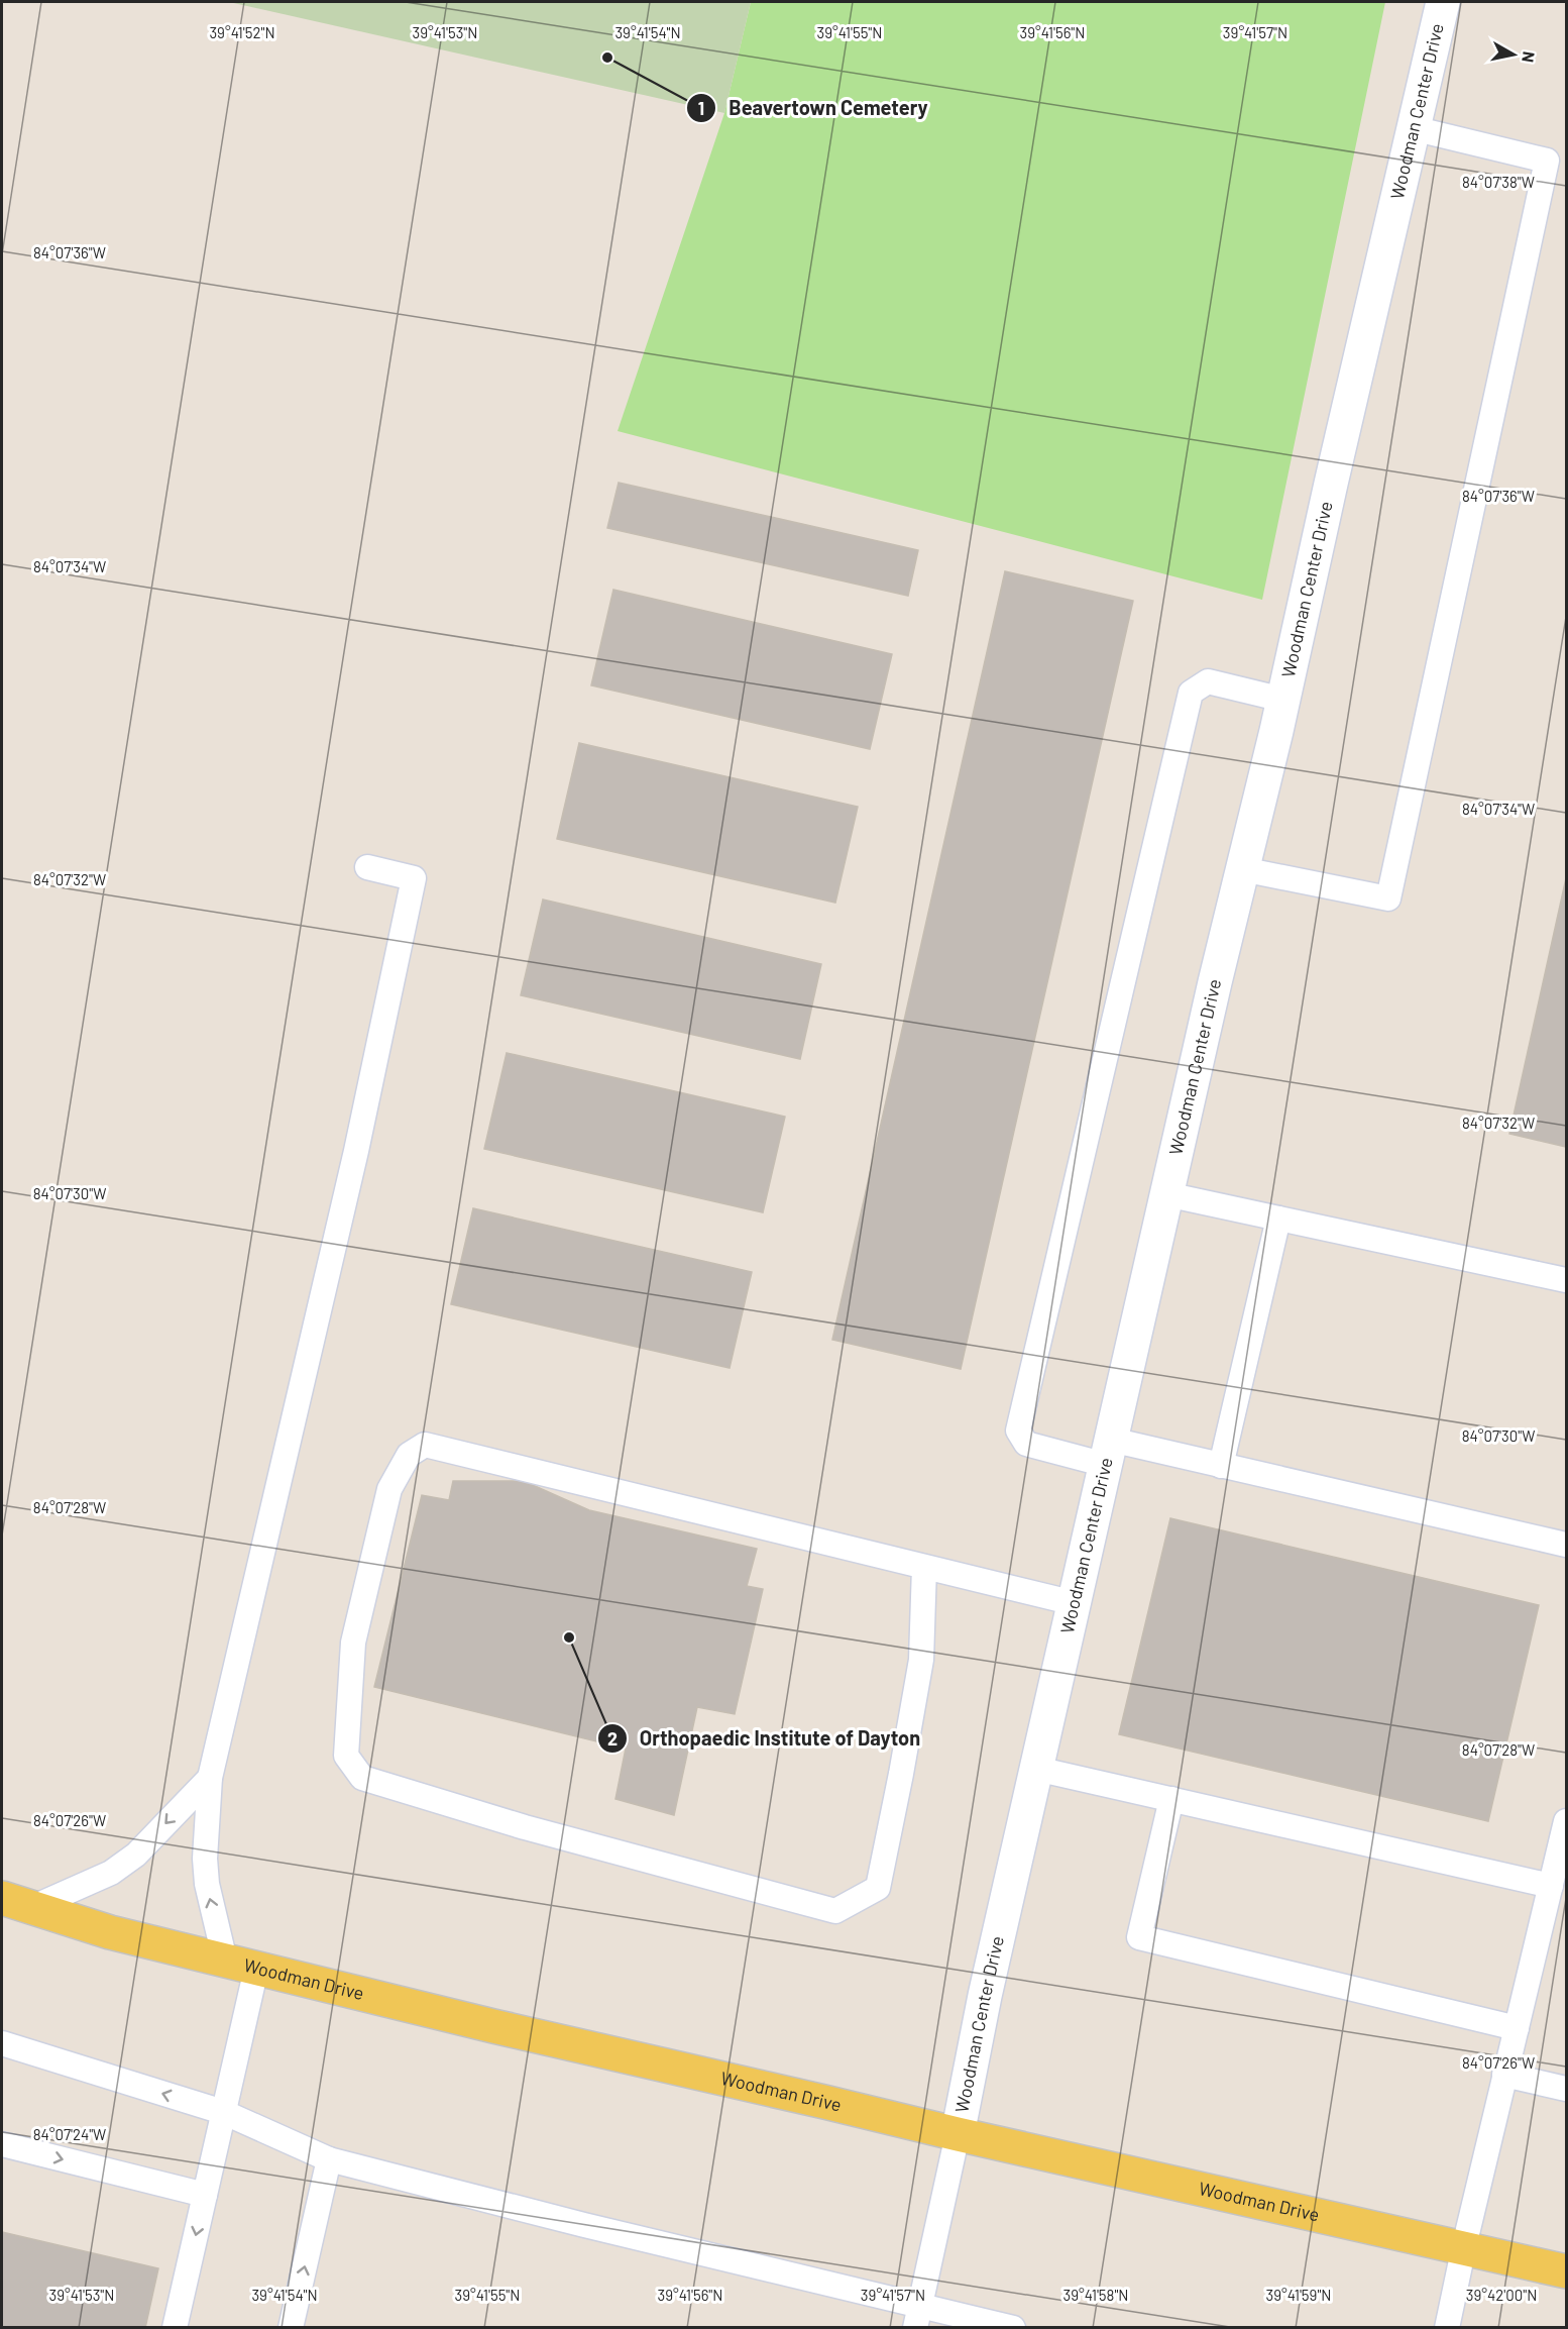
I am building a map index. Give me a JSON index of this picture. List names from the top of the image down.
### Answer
{
  "streets": {
    "main road": ["Woodman Drive"],
    "street": ["Woodman Center Drive"]
  },
  "crossings": [
    ["Woodman Center Drive", "Woodman Drive"]
  ],
  "places": ["Beavertown Cemetery", "Orthopaedic Institute of Dayton"],
  "north": "right",
  "coordinates": [
    "39°41'52\"N",
    "39°41'53\"N",
    "39°41'54\"N",
    "39°41'55\"N",
    "39°41'56\"N",
    "39°41'57\"N",
    "84°07'38\"W",
    "84°07'36\"W",
    "84°07'34\"W",
    "84°07'32\"W",
    "84°07'30\"W",
    "84°07'28\"W",
    "84°07'26\"W",
    "84°07'24\"W",
    "39°41'58\"N",
    "39°41'59\"N",
    "39°42'00\"N"
  ]
}
